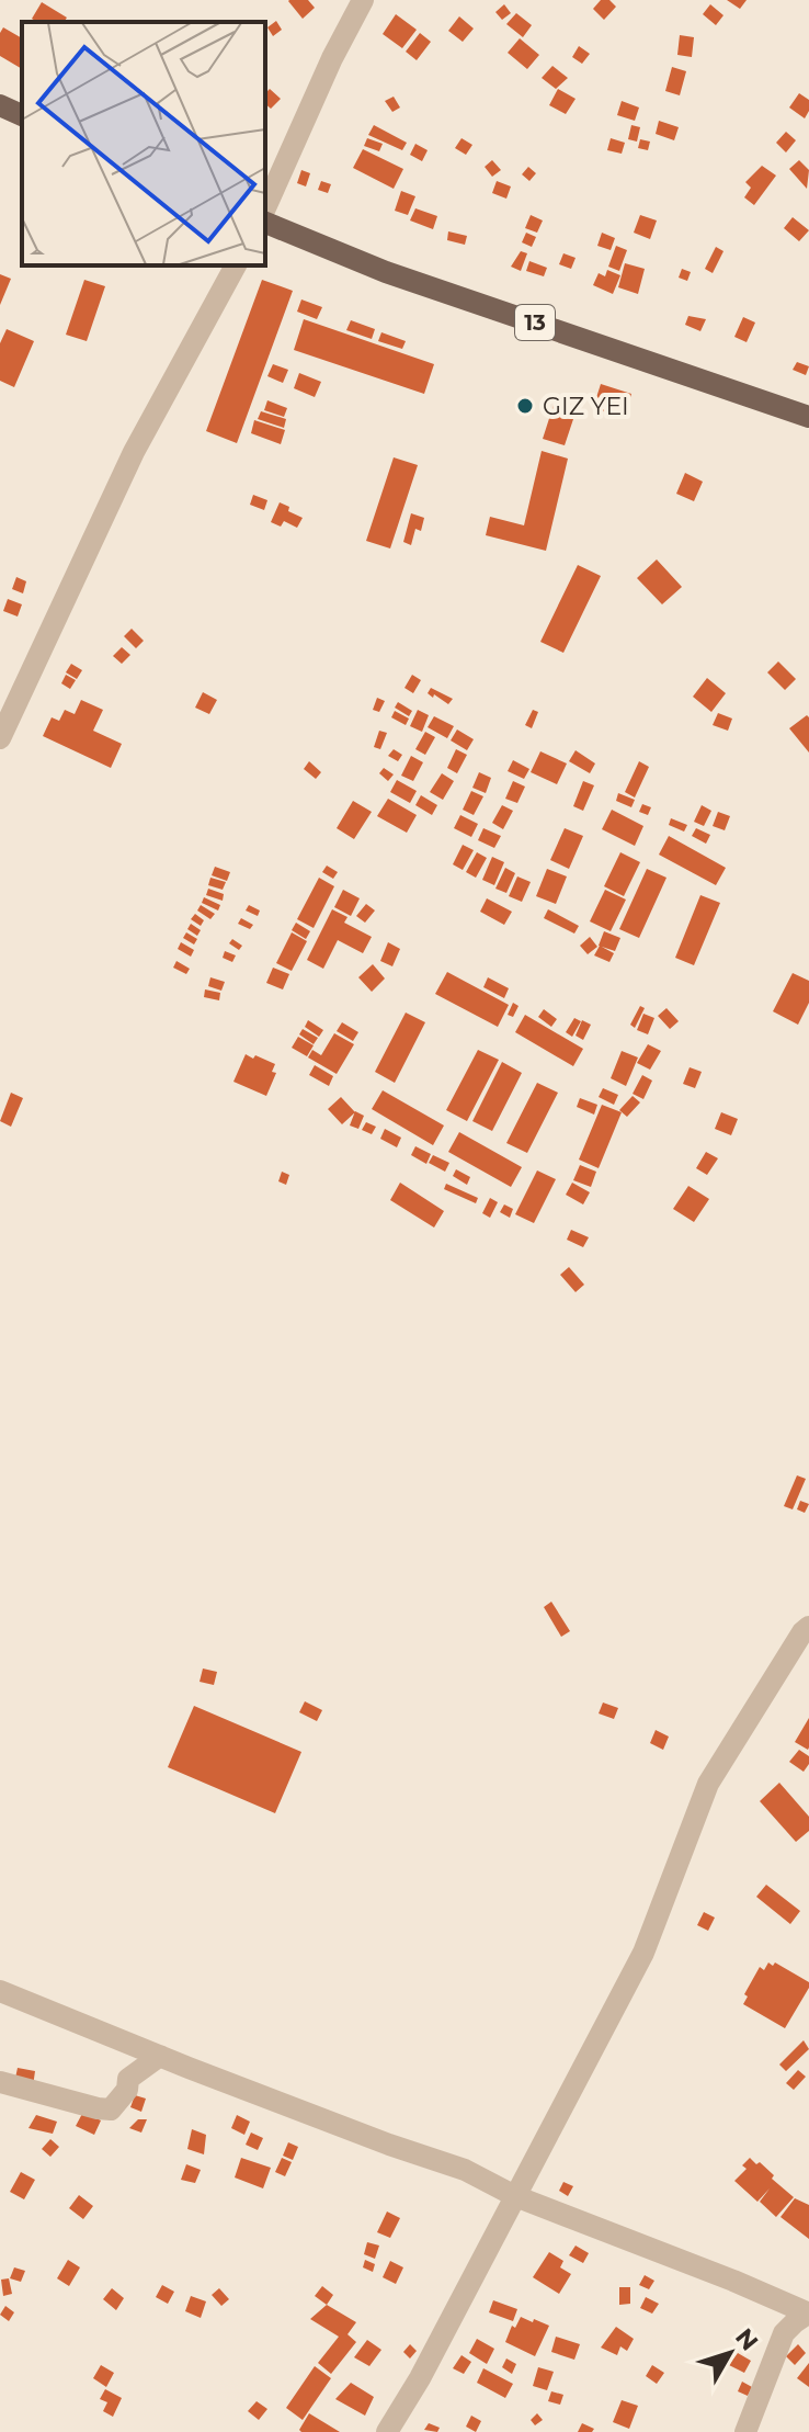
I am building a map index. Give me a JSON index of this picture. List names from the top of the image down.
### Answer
{
  "streets": {
    "main road": ["13"]
  },
  "places": ["GIZ YEI"],
  "north": "top right"
}
